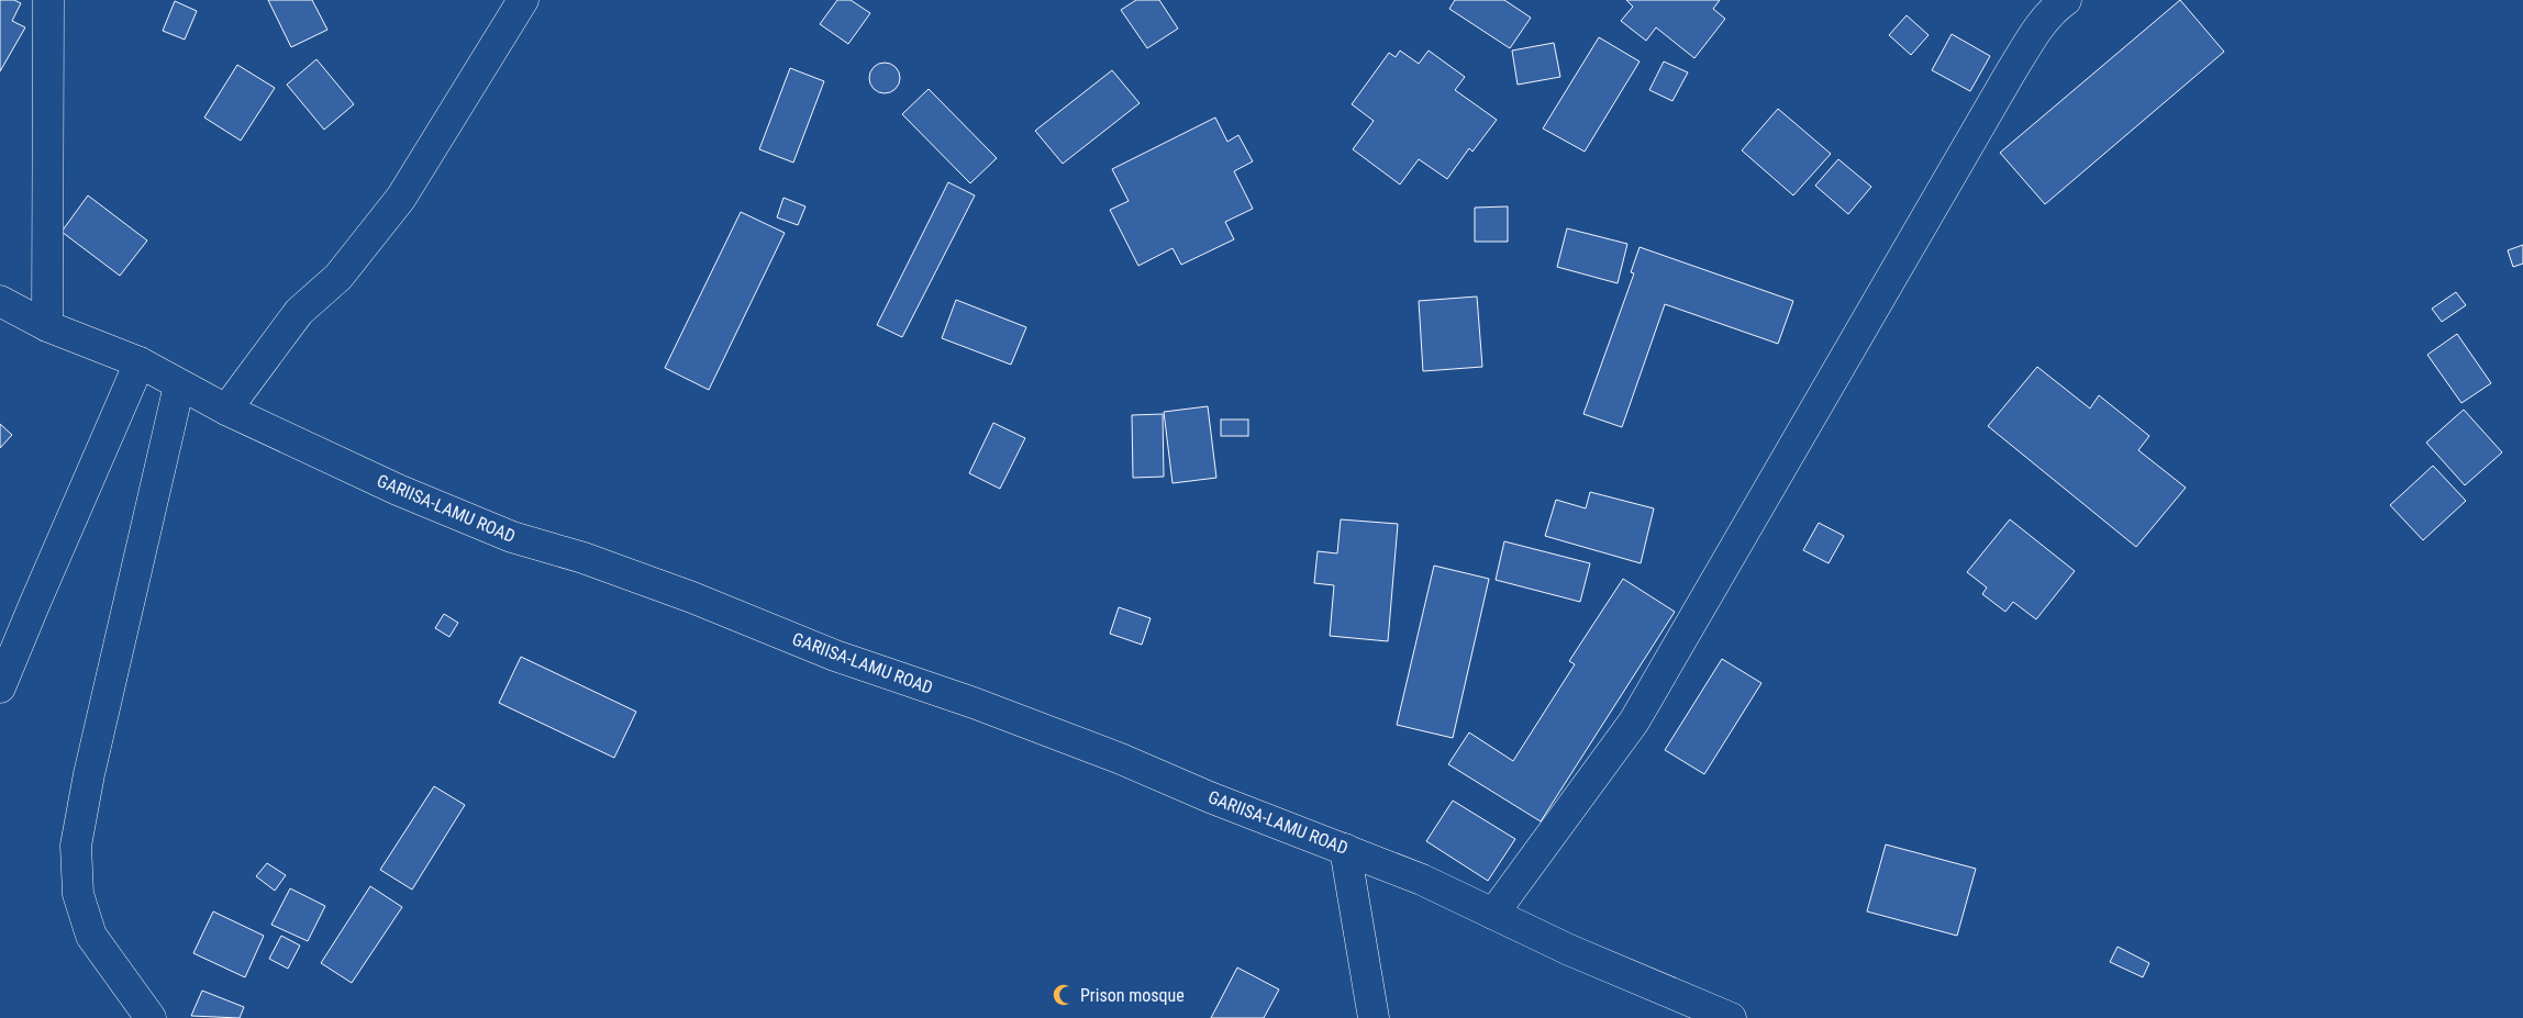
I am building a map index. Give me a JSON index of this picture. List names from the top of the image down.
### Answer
{
  "streets": {
    "street": ["GARIISA-LAMU ROAD"]
  },
  "places": {
    "mosque": ["Prison mosque"]
  }
}
